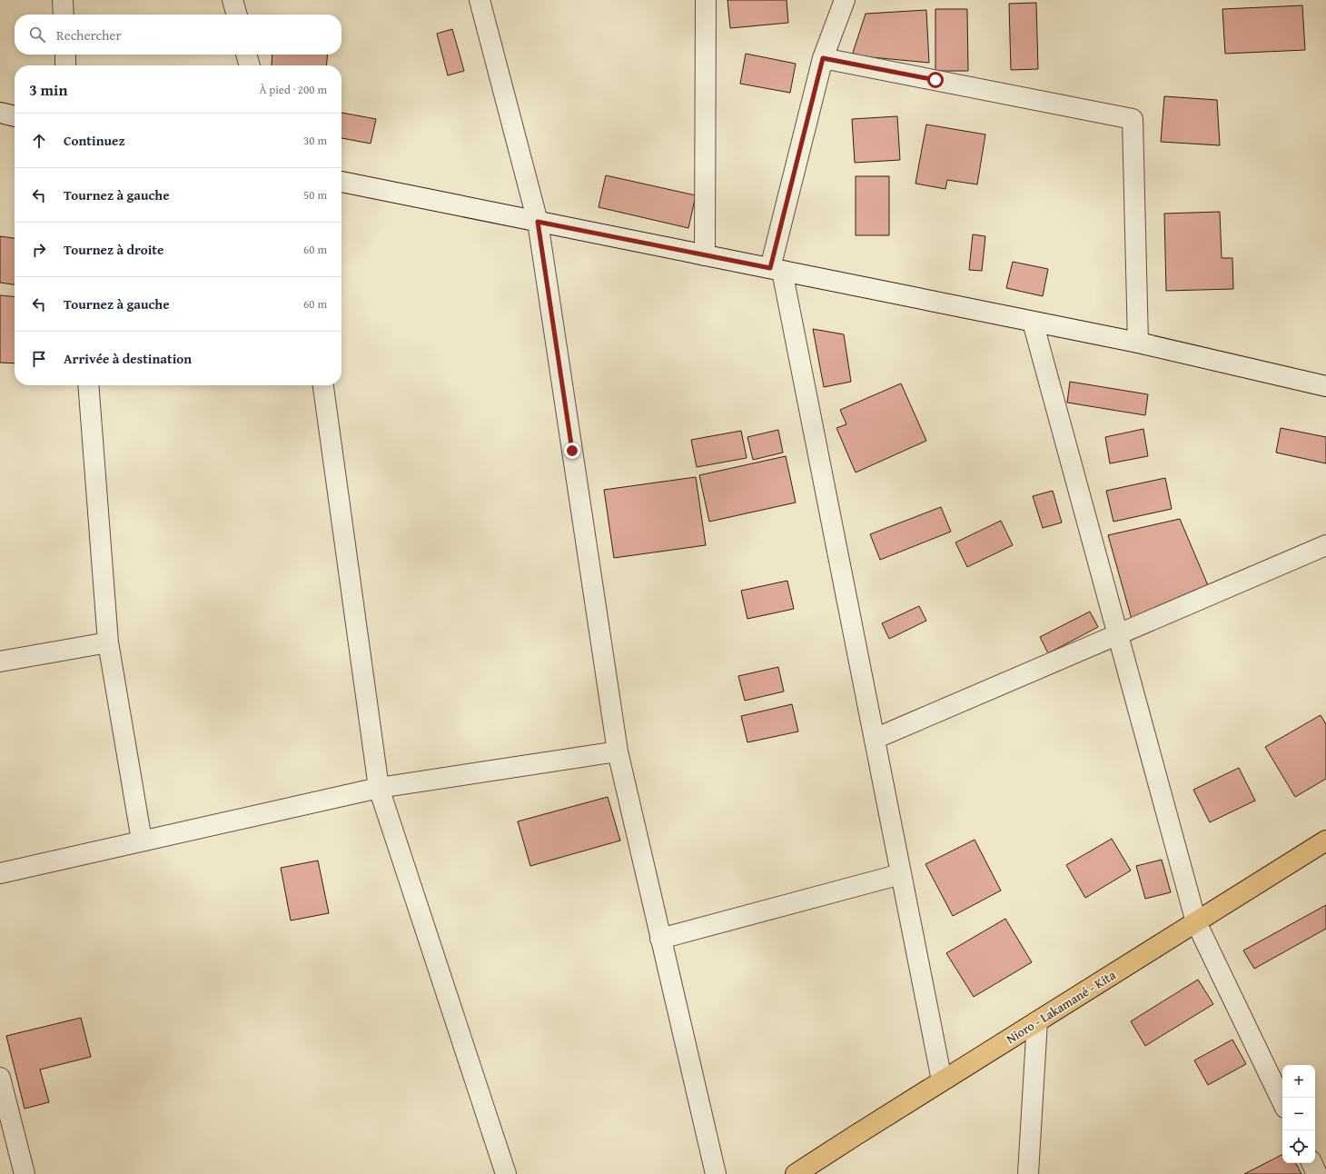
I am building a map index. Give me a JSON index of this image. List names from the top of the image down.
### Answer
{
  "streets": {
    "main road": ["Nioro - Lakamané - Kita"]
  },
  "page": {
    "search": "Rechercher",
    "heading": ["3 min", "À pied · 200 m"],
    "list": [
      ["Continuez", "30 m"],
      ["Tournez à gauche", "50 m"],
      ["Tournez à droite", "60 m"],
      ["Tournez à gauche", "60 m"],
      "Arrivée à destination"
    ],
    "map_buttons": ["+", "−"]
  }
}
